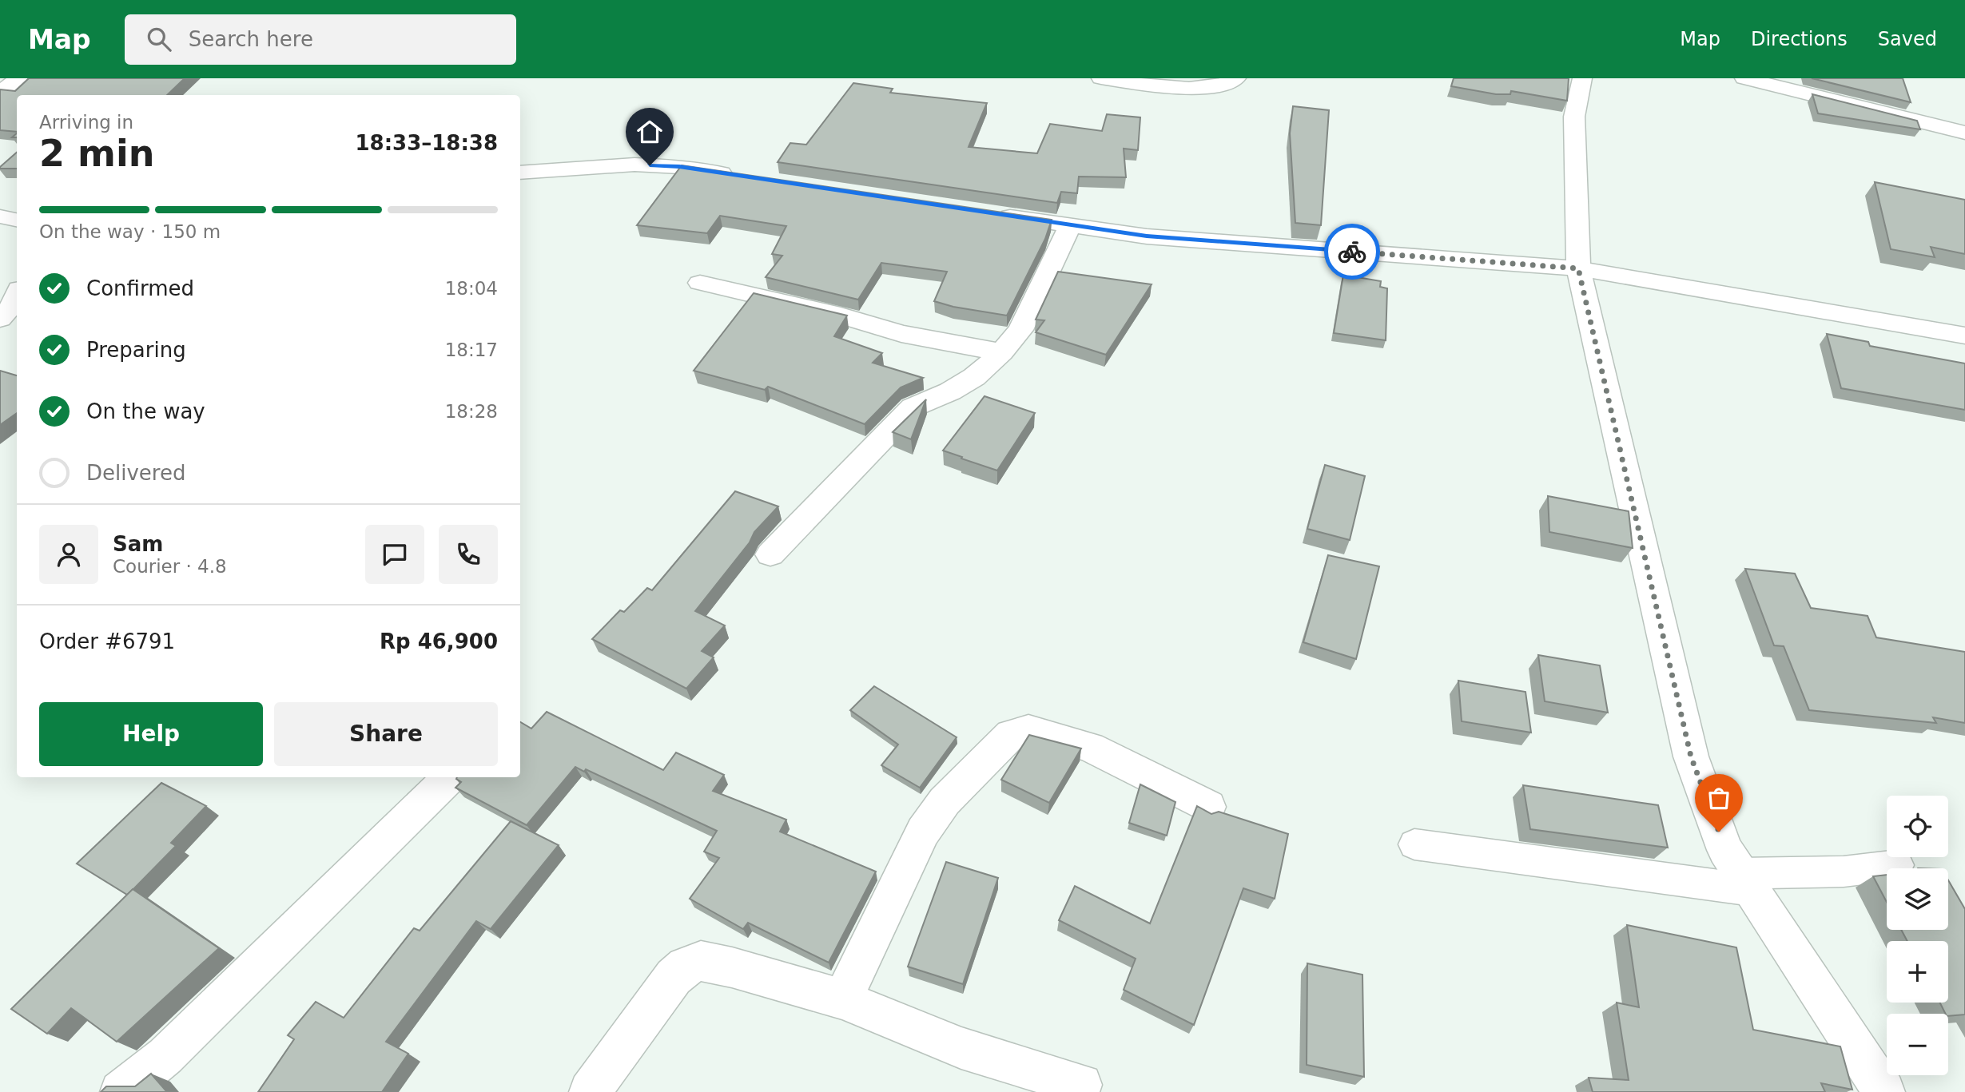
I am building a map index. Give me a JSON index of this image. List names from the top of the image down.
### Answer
{
  "page": {
    "header": "Map",
    "search": "Search here",
    "nav": ["Map", "Directions", "Saved"],
    "heading": ["2 min", "Arriving in", "18:33–18:38"],
    "panel": [
      "Sam",
      "Courier · 4.8",
      "Order #6791",
      "Rp 46,900"
    ],
    "bar": "On the way · 150 m",
    "list": [
      ["Confirmed", "18:04"],
      ["Preparing", "18:17"],
      ["On the way", "18:28"],
      "Delivered"
    ],
    "buttons": ["Help", "Share"],
    "map_buttons": ["+", "−"]
  }
}
